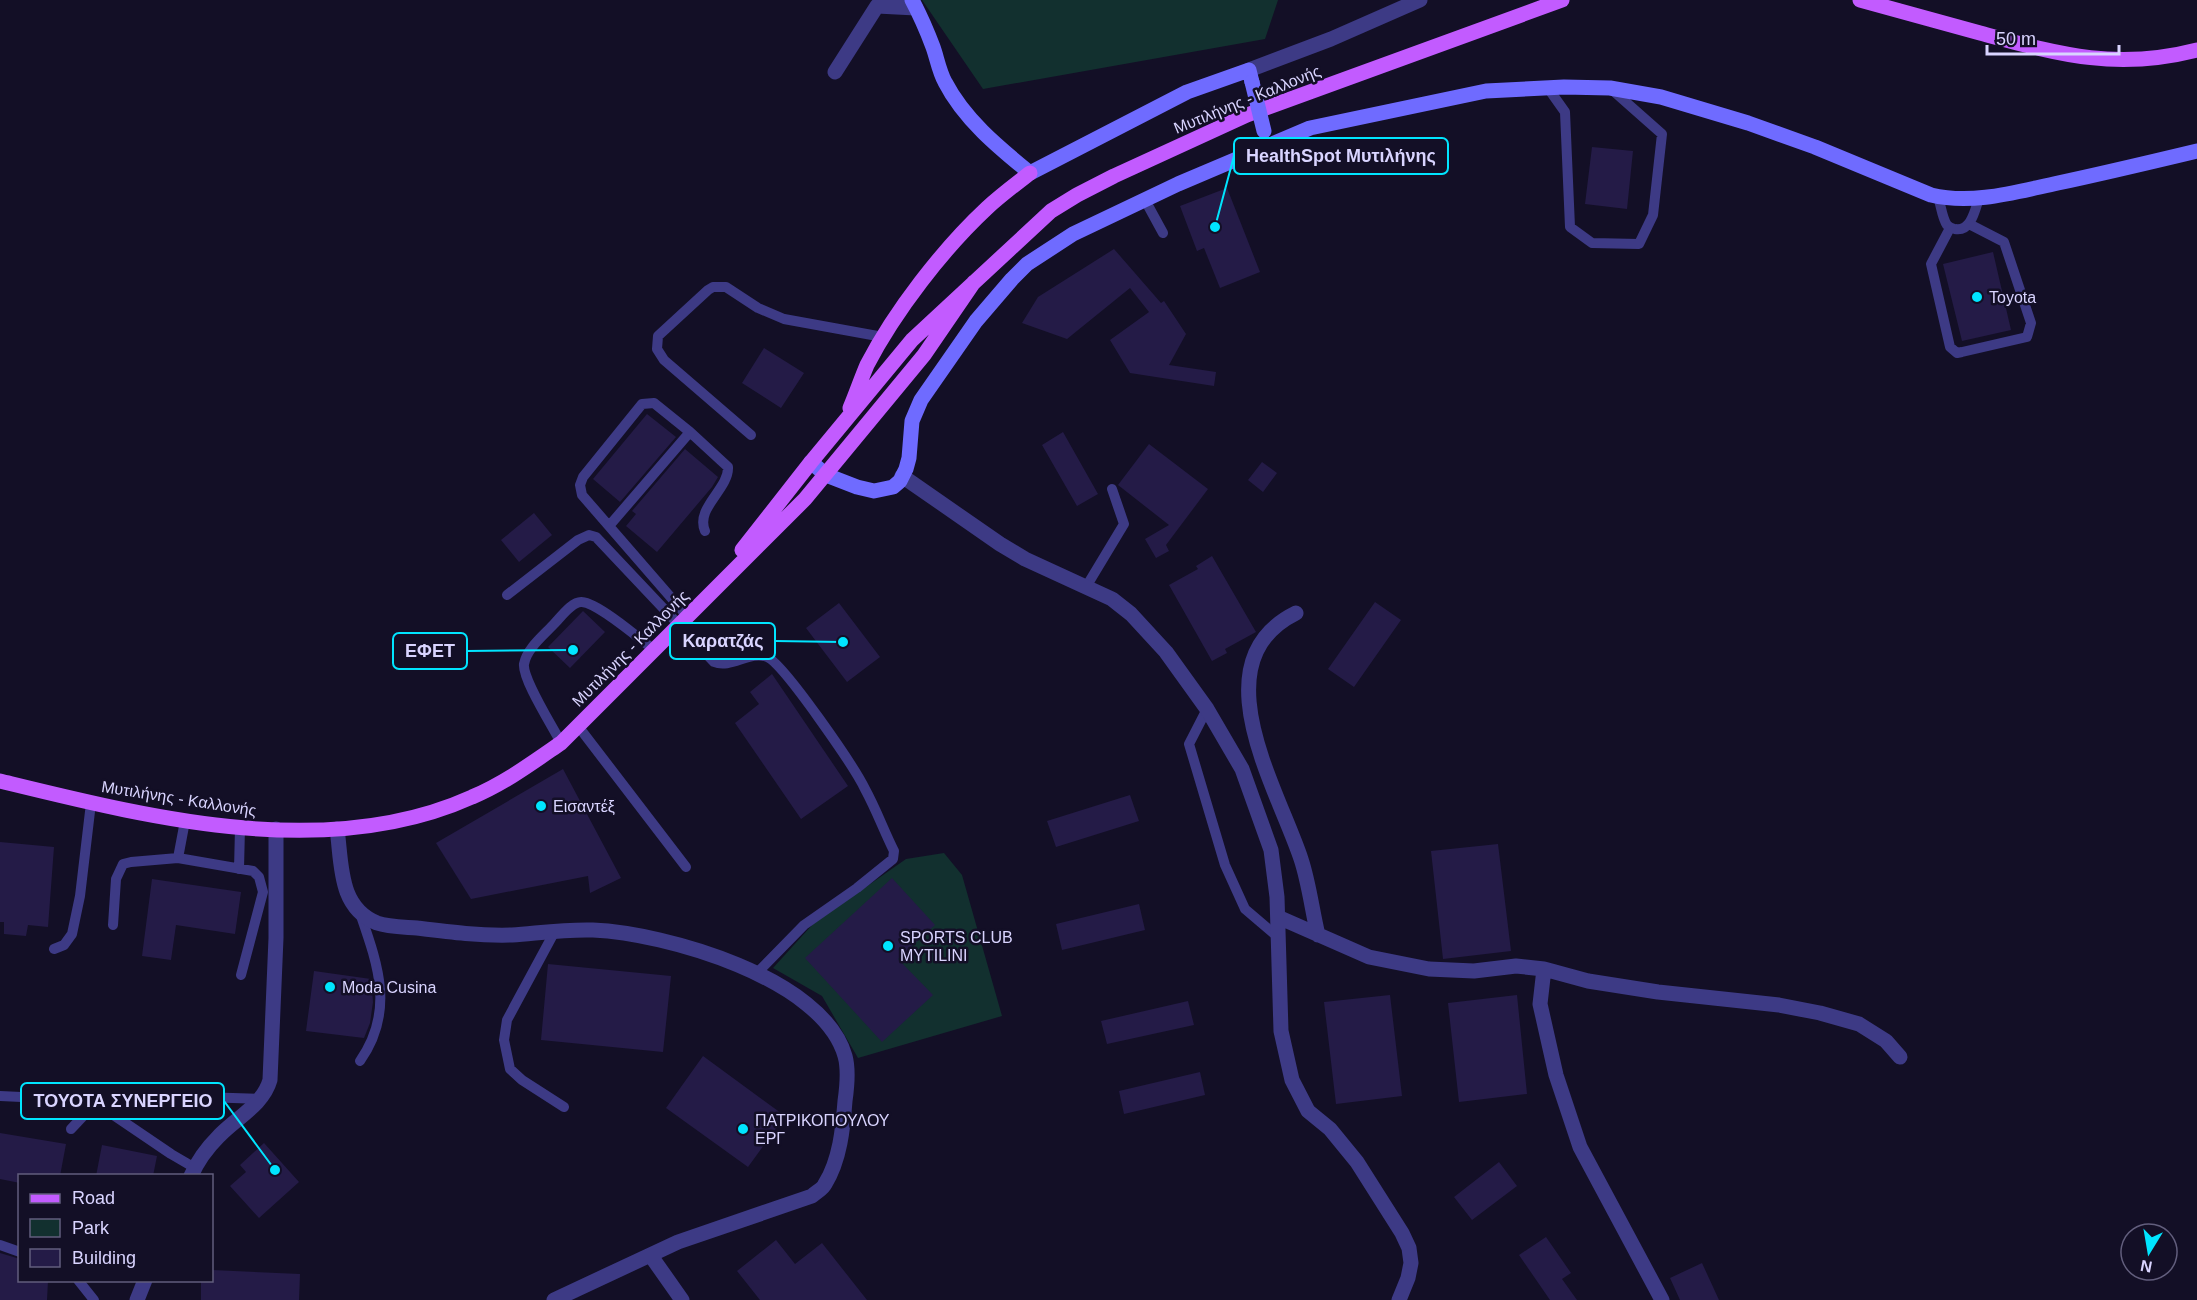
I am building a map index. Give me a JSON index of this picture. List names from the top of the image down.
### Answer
{
  "streets": {
    "main road": ["Μυτιλήνης - Καλλονής"]
  },
  "places": [
    "HealthSpot Μυτιλήνης",
    "Toyota",
    "Καρατζάς",
    "ΕΦΕΤ",
    "Εισαντέξ",
    "SPORTS CLUB MYTILINI",
    "Moda Cusina",
    "ΠΑΤΡΙΚΟΠΟΥΛΟΥ ΕΡΓ",
    "ΤΟΥΟΤΑ ΣΥΝΕΡΓΕΙΟ"
  ],
  "legend": ["Road", "Park", "Building"],
  "scale_bar": "50 m",
  "north": "bottom"
}
